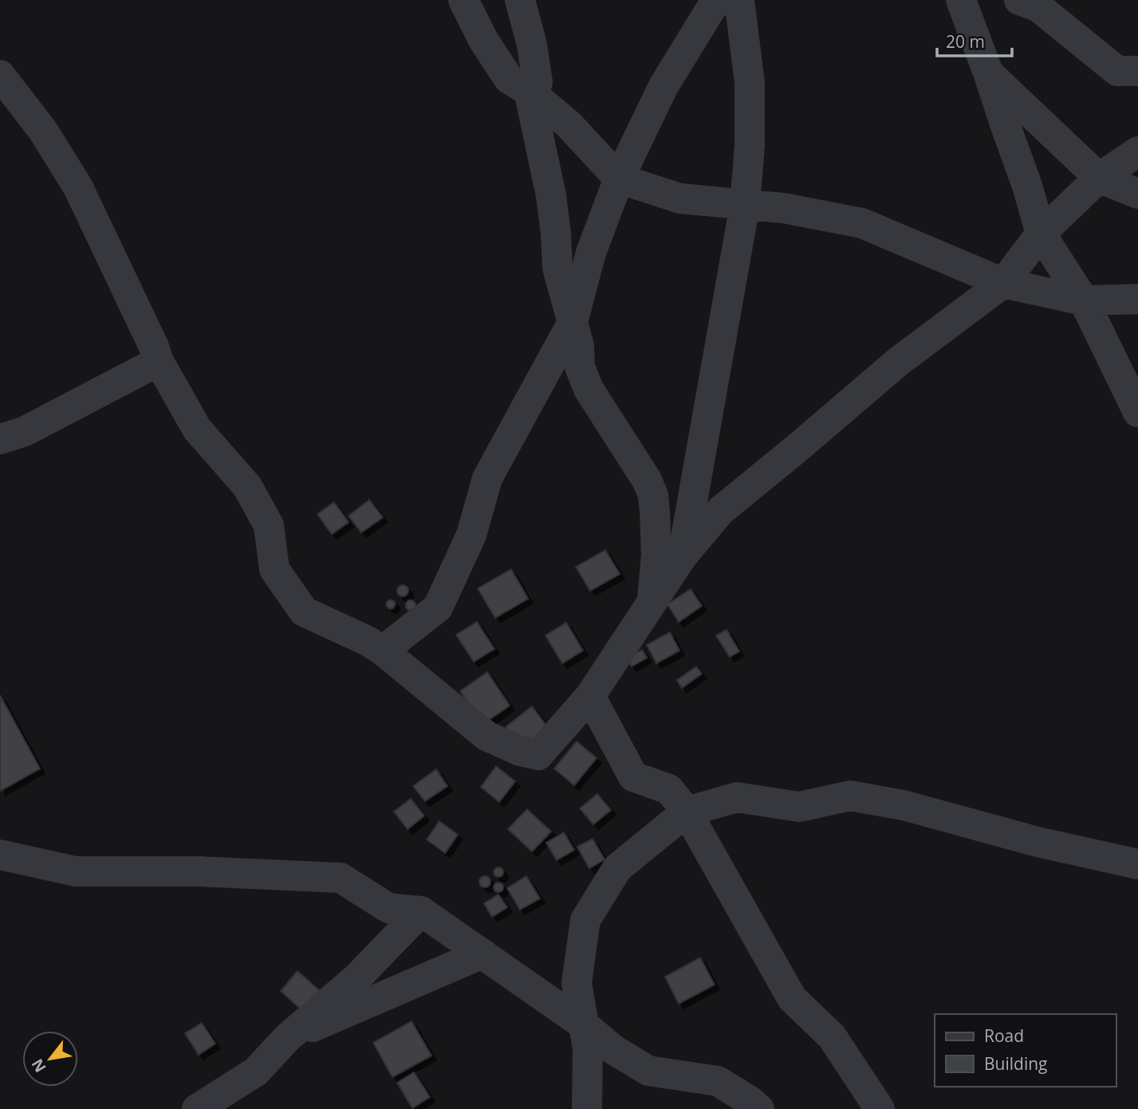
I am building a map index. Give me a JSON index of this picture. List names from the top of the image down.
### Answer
{
  "legend": ["Road", "Building"],
  "scale_bar": "20 m",
  "north": "bottom left"
}
